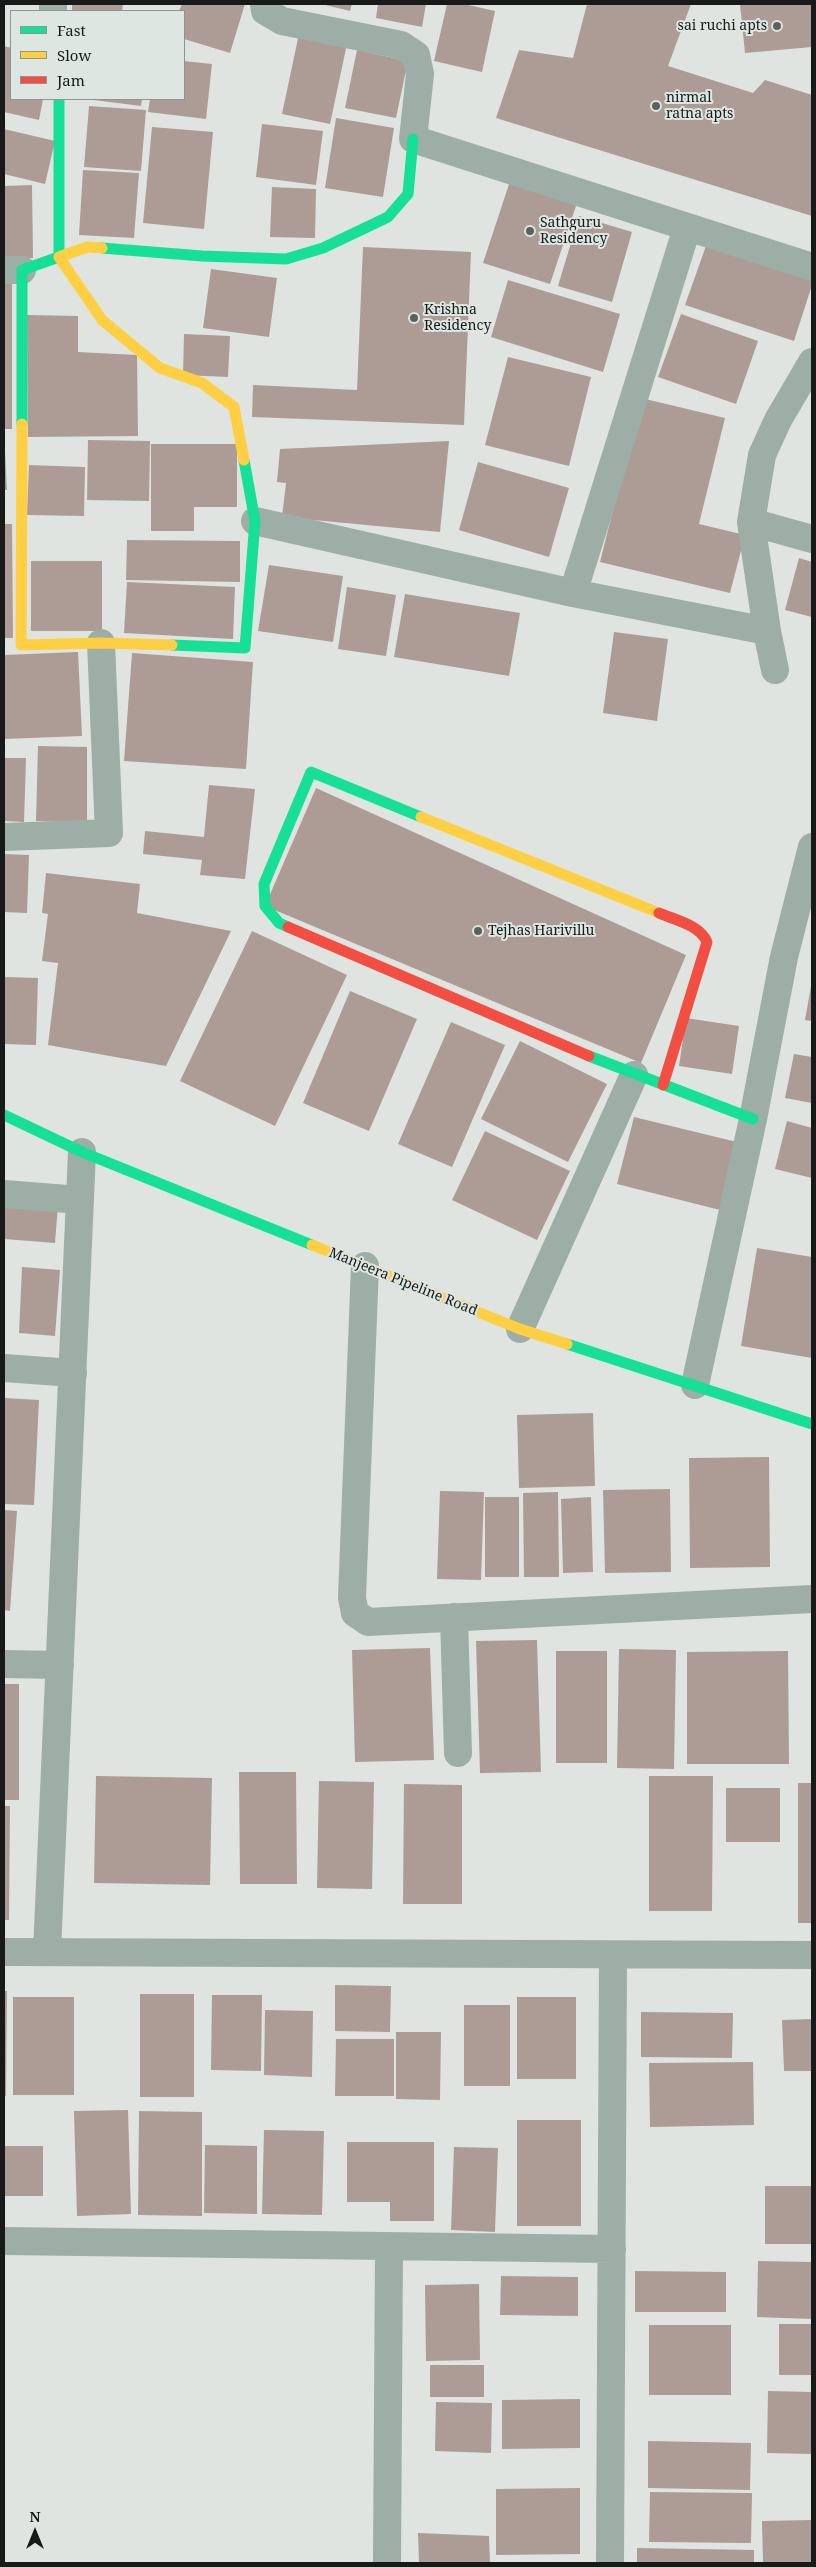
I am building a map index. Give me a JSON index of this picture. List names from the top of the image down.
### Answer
{
  "streets": {
    "street": ["Manjeera Pipeline Road"]
  },
  "places": [
    "sai ruchi apts",
    "nirmal ratna apts",
    "Sathguru Residency",
    "Krishna Residency",
    "Tejhas Harivillu"
  ],
  "legend": ["Fast", "Slow", "Jam"],
  "north": "top"
}
